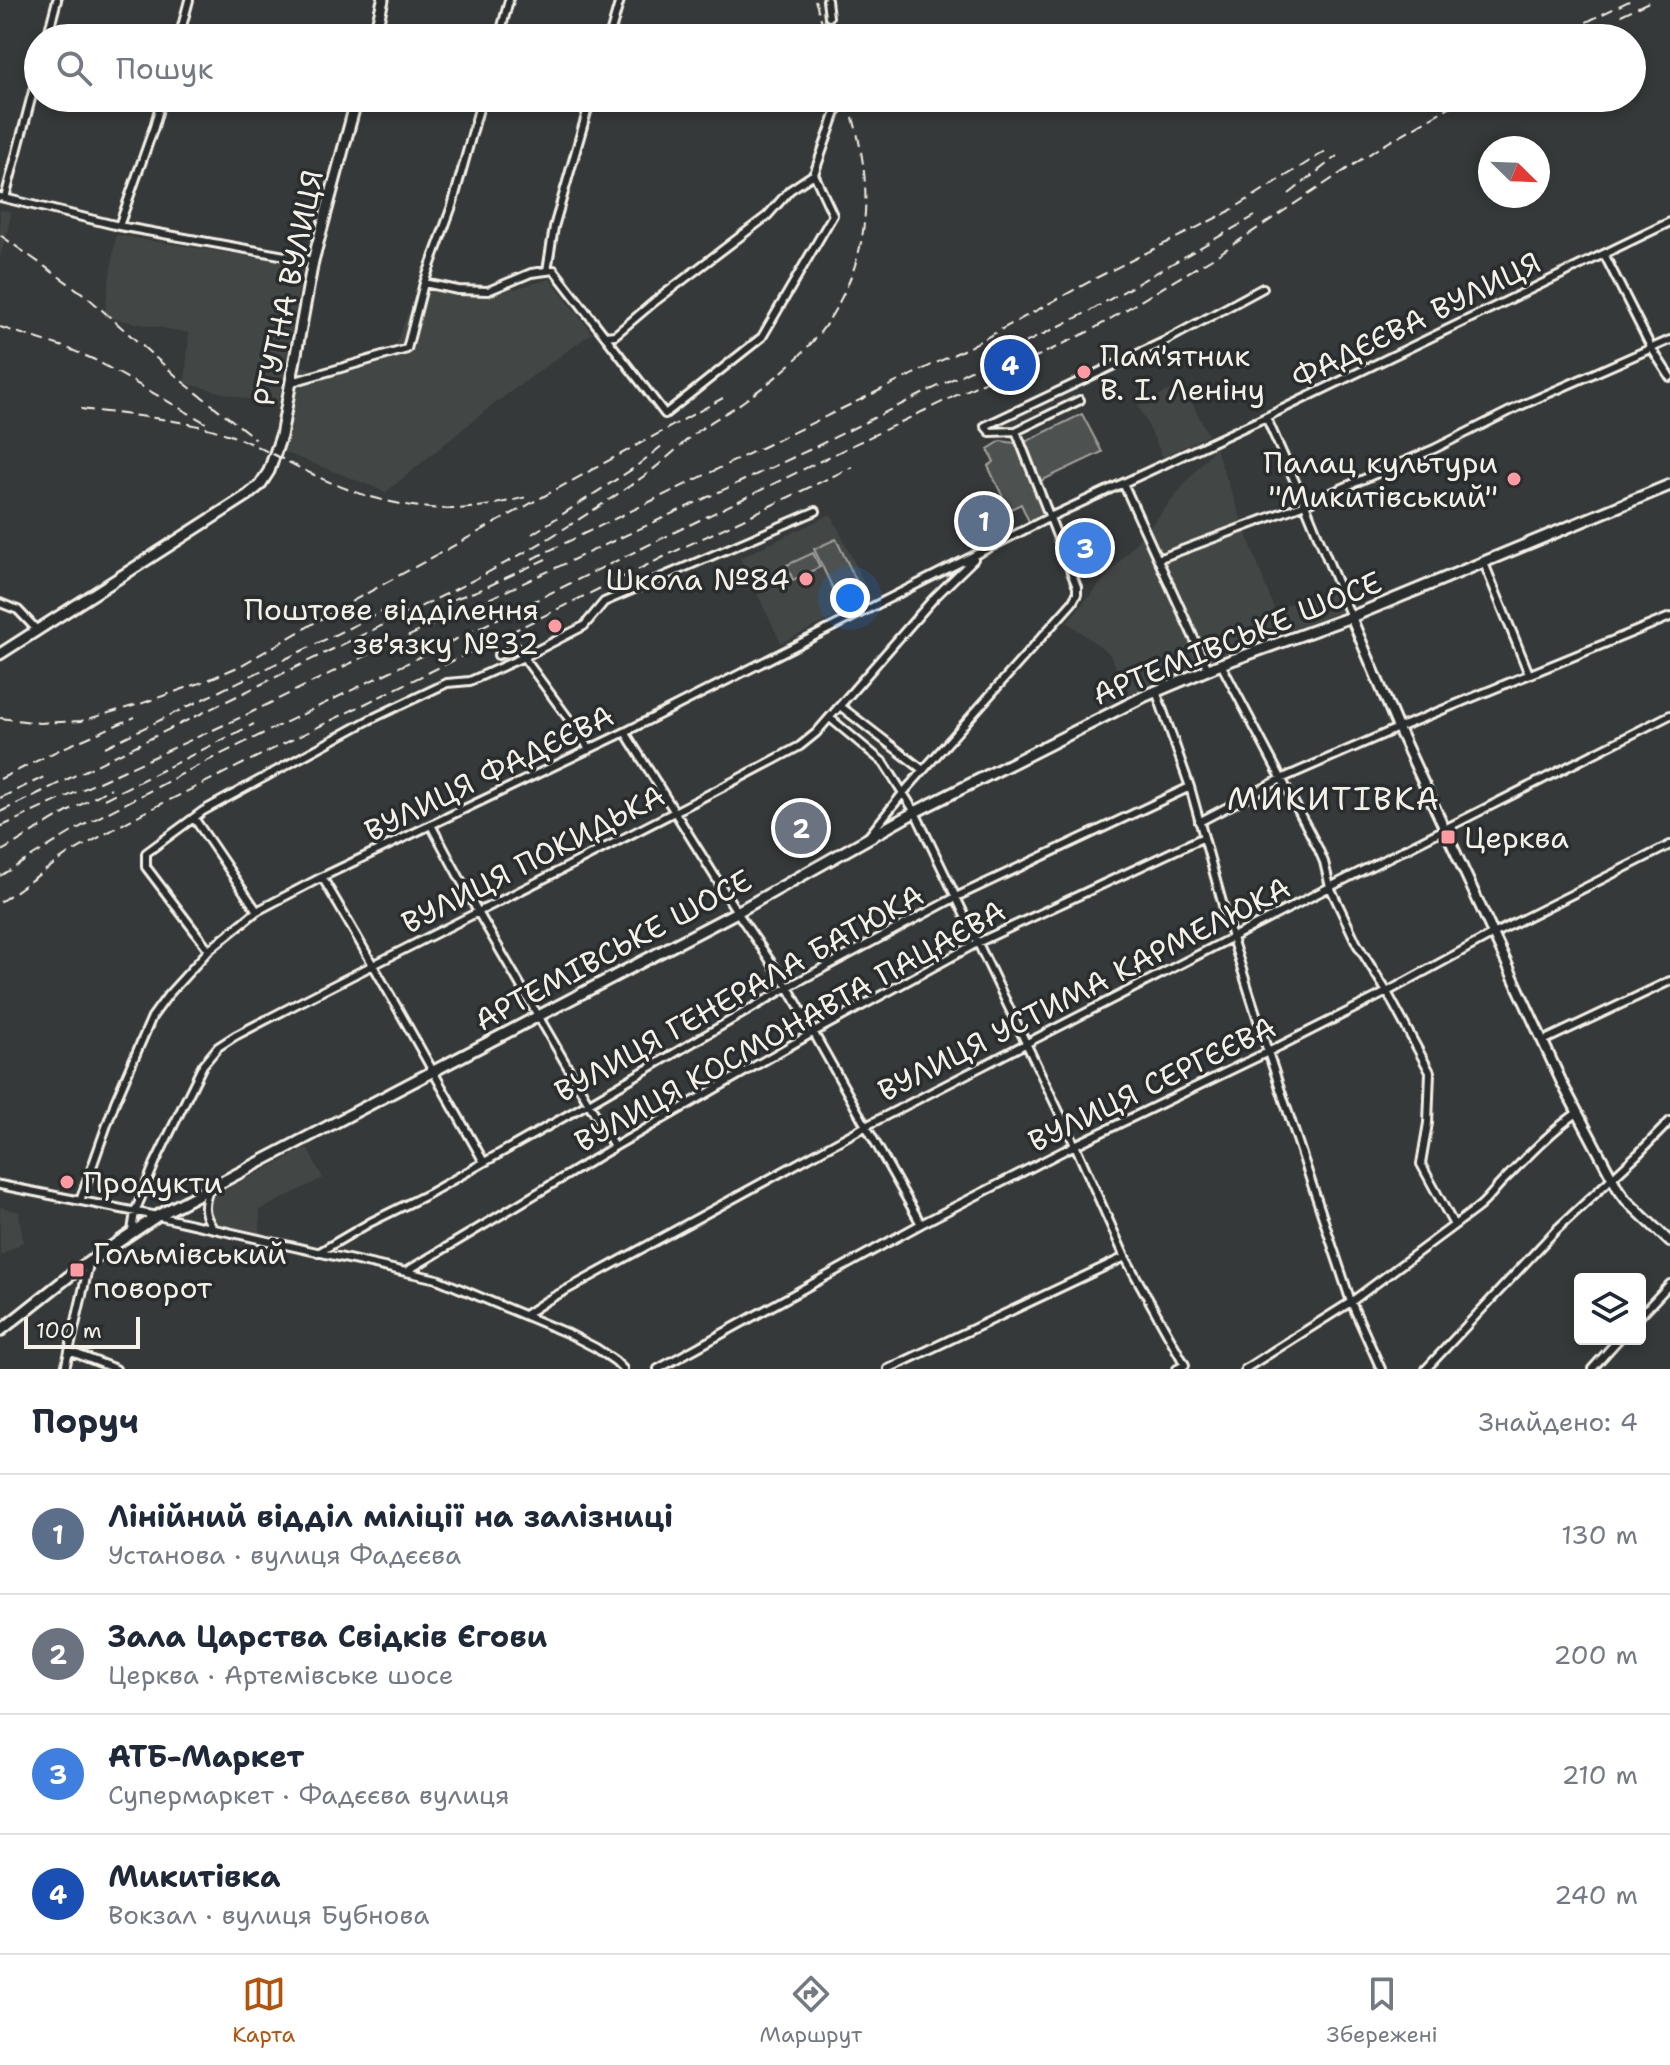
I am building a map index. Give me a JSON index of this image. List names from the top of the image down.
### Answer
{
  "streets": {
    "main road": ["РТУТНА ВУЛИЦЯ", "АРТЕМІВСЬКЕ ШОСЕ"],
    "street": [
      "ФАДЄЄВА ВУЛИЦЯ",
      "ВУЛИЦЯ ФАДЄЄВА",
      "ВУЛИЦЯ ПОКИДЬКА",
      "ВУЛИЦЯ УСТИМА КАРМЕЛЮКА",
      "ВУЛИЦЯ ГЕНЕРАЛА БАТЮКА",
      "ВУЛИЦЯ КОСМОНАВТА ПАЦАЄВА",
      "ВУЛИЦЯ СЕРГЄЄВА"
    ]
  },
  "crossings": [
    ["ФАДЄЄВА ВУЛИЦЯ", "ВУЛИЦЯ ФАДЄЄВА"],
    ["АРТЕМІВСЬКЕ ШОСЕ", "ВУЛИЦЯ ПОКИДЬКА"],
    ["ВУЛИЦЯ ФАДЄЄВА", "ВУЛИЦЯ ПОКИДЬКА"]
  ],
  "districts": ["МИКИТІВКА"],
  "places": {
    "other": [
      "Пам'ятник В. І. Леніну",
      "Палац культури \"Микитівський\"",
      "Школа №84",
      "Поштове відділення зв'язку №32",
      "Продукти"
    ],
    "transit": ["Церква", "Гольмівський поворот"]
  },
  "scale_bar": "100 m",
  "north": "bottom right",
  "page": {
    "search": "Пошук",
    "pins": [
      "4",
      "1",
      "3",
      "2"
    ],
    "scale": "100 m",
    "heading": ["Поруч", "Знайдено: 4"],
    "list": [
      {
        "mark": "1",
        "name": "Лінійний відділ міліції на залізниці",
        "note": "Установа · вулиця Фадєєва",
        "value": "130 m"
      },
      {
        "mark": "2",
        "name": "Зала Царства Свідків Єгови",
        "note": "Церква · Артемівське шосе",
        "value": "200 m"
      },
      {
        "mark": "3",
        "name": "АТБ-Маркет",
        "note": "Супермаркет · Фадєєва вулиця",
        "value": "210 m"
      },
      {
        "mark": "4",
        "name": "Микитівка",
        "note": "Вокзал · вулиця Бубнова",
        "value": "240 m"
      }
    ],
    "nav": ["Карта", "Маршрут", "Збережені"]
  }
}
